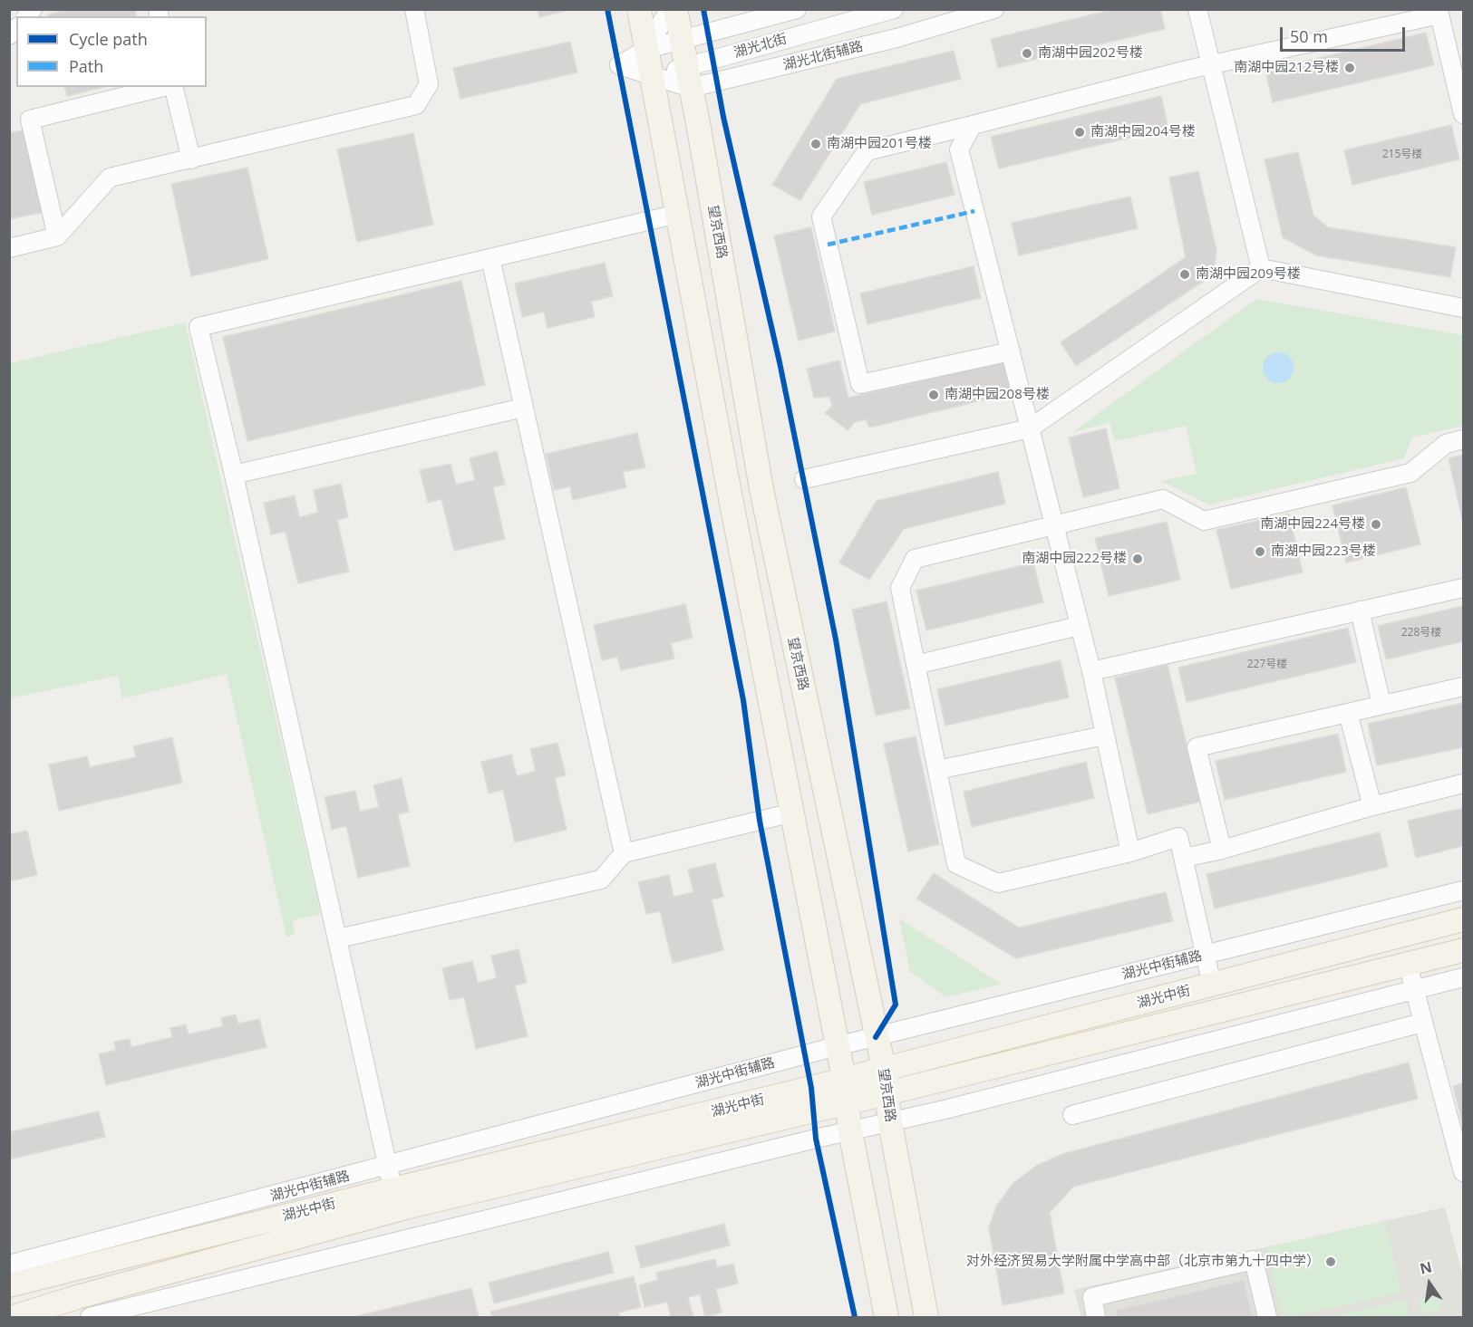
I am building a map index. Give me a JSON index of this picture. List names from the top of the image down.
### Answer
{
  "streets": {
    "main road": ["望京西路", "湖光中街"],
    "street": ["湖光北街", "湖光北街辅路", "湖光中街辅路"]
  },
  "crossings": [
    ["湖光北街", "湖光北街辅路"],
    ["湖光北街", "望京西路"],
    ["湖光北街辅路", "望京西路"],
    ["望京西路", "湖光中街辅路"],
    ["望京西路", "湖光中街"]
  ],
  "places": [
    "南湖中园202号楼",
    "南湖中园212号楼",
    "南湖中园204号楼",
    "南湖中园201号楼",
    "南湖中园209号楼",
    "南湖中园208号楼",
    "南湖中园224号楼",
    "南湖中园223号楼",
    "南湖中园222号楼",
    "对外经济贸易大学附属中学高中部（北京市第九十四中学）"
  ],
  "house_numbers": ["215号楼", "228号楼", "227号楼"],
  "legend": ["Cycle path", "Path"],
  "scale_bar": "50 m",
  "north": "top"
}
